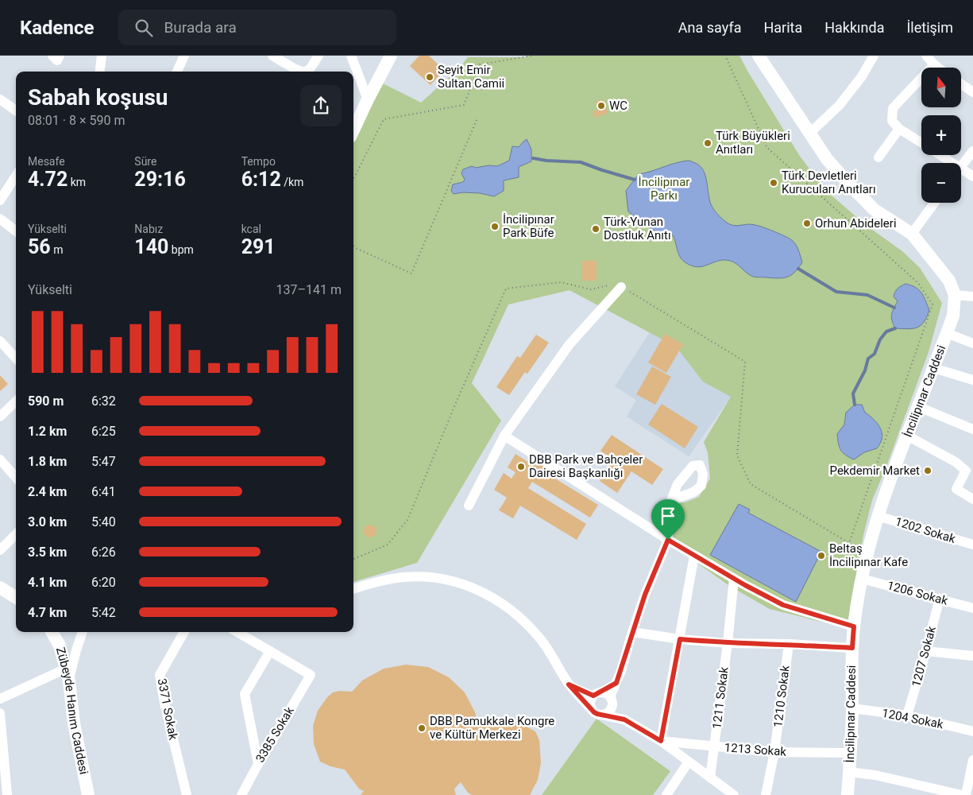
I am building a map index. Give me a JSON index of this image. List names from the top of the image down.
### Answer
{
  "streets": {
    "main road": ["İncilipınar Caddesi", "Zübeyde Hanım Caddesi"],
    "street": [
      "1202 Sokak",
      "1206 Sokak",
      "1207 Sokak",
      "1210 Sokak",
      "1211 Sokak",
      "3371 Sokak",
      "1204 Sokak",
      "3385 Sokak",
      "1213 Sokak"
    ]
  },
  "crossings": [
    ["İncilipınar Caddesi", "1202 Sokak"],
    ["İncilipınar Caddesi", "1206 Sokak"],
    ["İncilipınar Caddesi", "1204 Sokak"],
    ["İncilipınar Caddesi", "1213 Sokak"],
    ["1206 Sokak", "1207 Sokak"],
    ["1207 Sokak", "1204 Sokak"],
    ["1210 Sokak", "1213 Sokak"],
    ["1211 Sokak", "1213 Sokak"]
  ],
  "parks": ["İncilipınar Parkı"],
  "places": [
    "Seyit Emir Sultan Camii",
    "WC",
    "Türk Büyükleri Anıtları",
    "Türk Devletleri Kurucuları Anıtları",
    "Orhun Abideleri",
    "İncilipınar Park Büfe",
    "Türk-Yunan Dostluk Anıtı",
    "DBB Park ve Bahçeler Dairesi Başkanlığı",
    "Pekdemir Market",
    "Beltaş İncilipınar Kafe",
    "DBB Pamukkale Kongre ve Kültür Merkezi"
  ],
  "north": "top",
  "page": {
    "header": "Kadence",
    "search": "Burada ara",
    "nav": [
      "Ana sayfa",
      "Harita",
      "Hakkında",
      "İletişim"
    ],
    "map_buttons": ["+", "−"],
    "heading": ["Sabah koşusu", "08:01 · 8 × 590 m"],
    "stats": [
      ["Mesafe", "4.72 km"],
      ["Süre", "29:16"],
      ["Tempo", "6:12 /km"],
      ["Yükselti", "56 m"],
      ["Nabız", "140 bpm"],
      ["kcal", "291"]
    ],
    "chart": ["Yükselti", "137–141 m"],
    "list": [
      {
        "name": "590 m",
        "note": "6:32"
      },
      {
        "name": "1.2 km",
        "note": "6:25"
      },
      {
        "name": "1.8 km",
        "note": "5:47"
      },
      {
        "name": "2.4 km",
        "note": "6:41"
      },
      {
        "name": "3.0 km",
        "note": "5:40"
      },
      {
        "name": "3.5 km",
        "note": "6:26"
      },
      {
        "name": "4.1 km",
        "note": "6:20"
      },
      {
        "name": "4.7 km",
        "note": "5:42"
      }
    ]
  }
}
